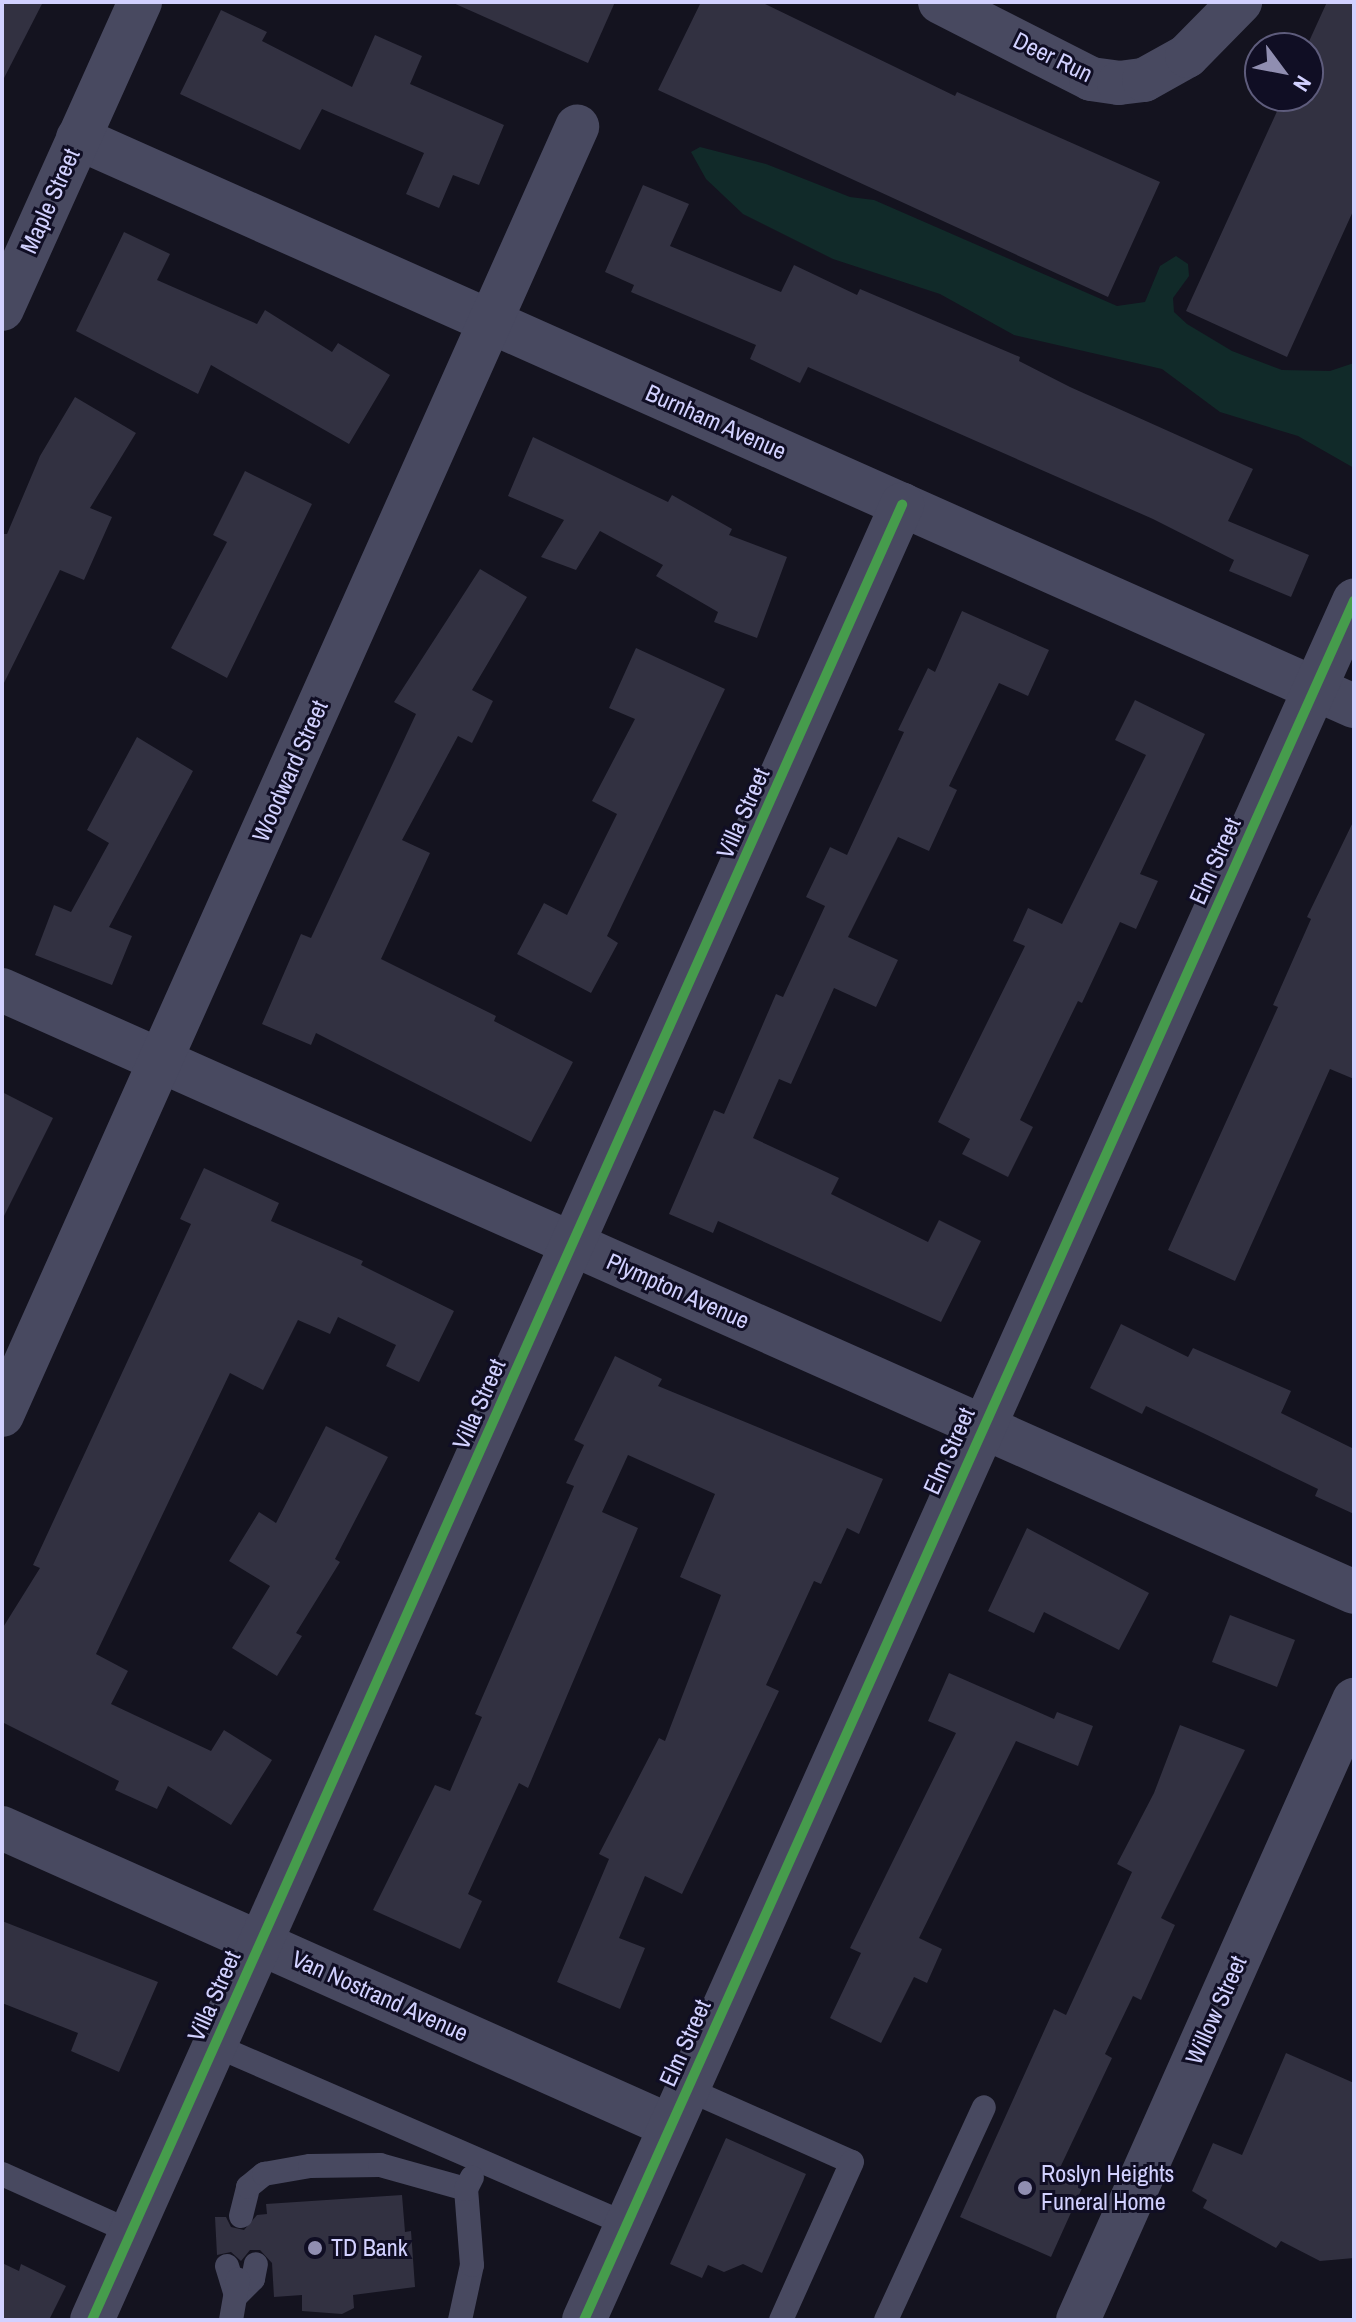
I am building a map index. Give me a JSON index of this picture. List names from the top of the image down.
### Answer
{
  "streets": {
    "street": [
      "Deer Run",
      "Maple Street",
      "Burnham Avenue",
      "Woodward Street",
      "Villa Street",
      "Elm Street",
      "Plympton Avenue",
      "Van Nostrand Avenue",
      "Willow Street"
    ]
  },
  "crossings": [
    ["Maple Street", "Burnham Avenue"],
    ["Burnham Avenue", "Woodward Street"],
    ["Burnham Avenue", "Villa Street"],
    ["Burnham Avenue", "Elm Street"],
    ["Woodward Street", "Plympton Avenue"],
    ["Villa Street", "Plympton Avenue"],
    ["Villa Street", "Van Nostrand Avenue"],
    ["Elm Street", "Plympton Avenue"],
    ["Elm Street", "Van Nostrand Avenue"]
  ],
  "places": ["Roslyn Heights Funeral Home", "TD Bank"],
  "north": "bottom right"
}
